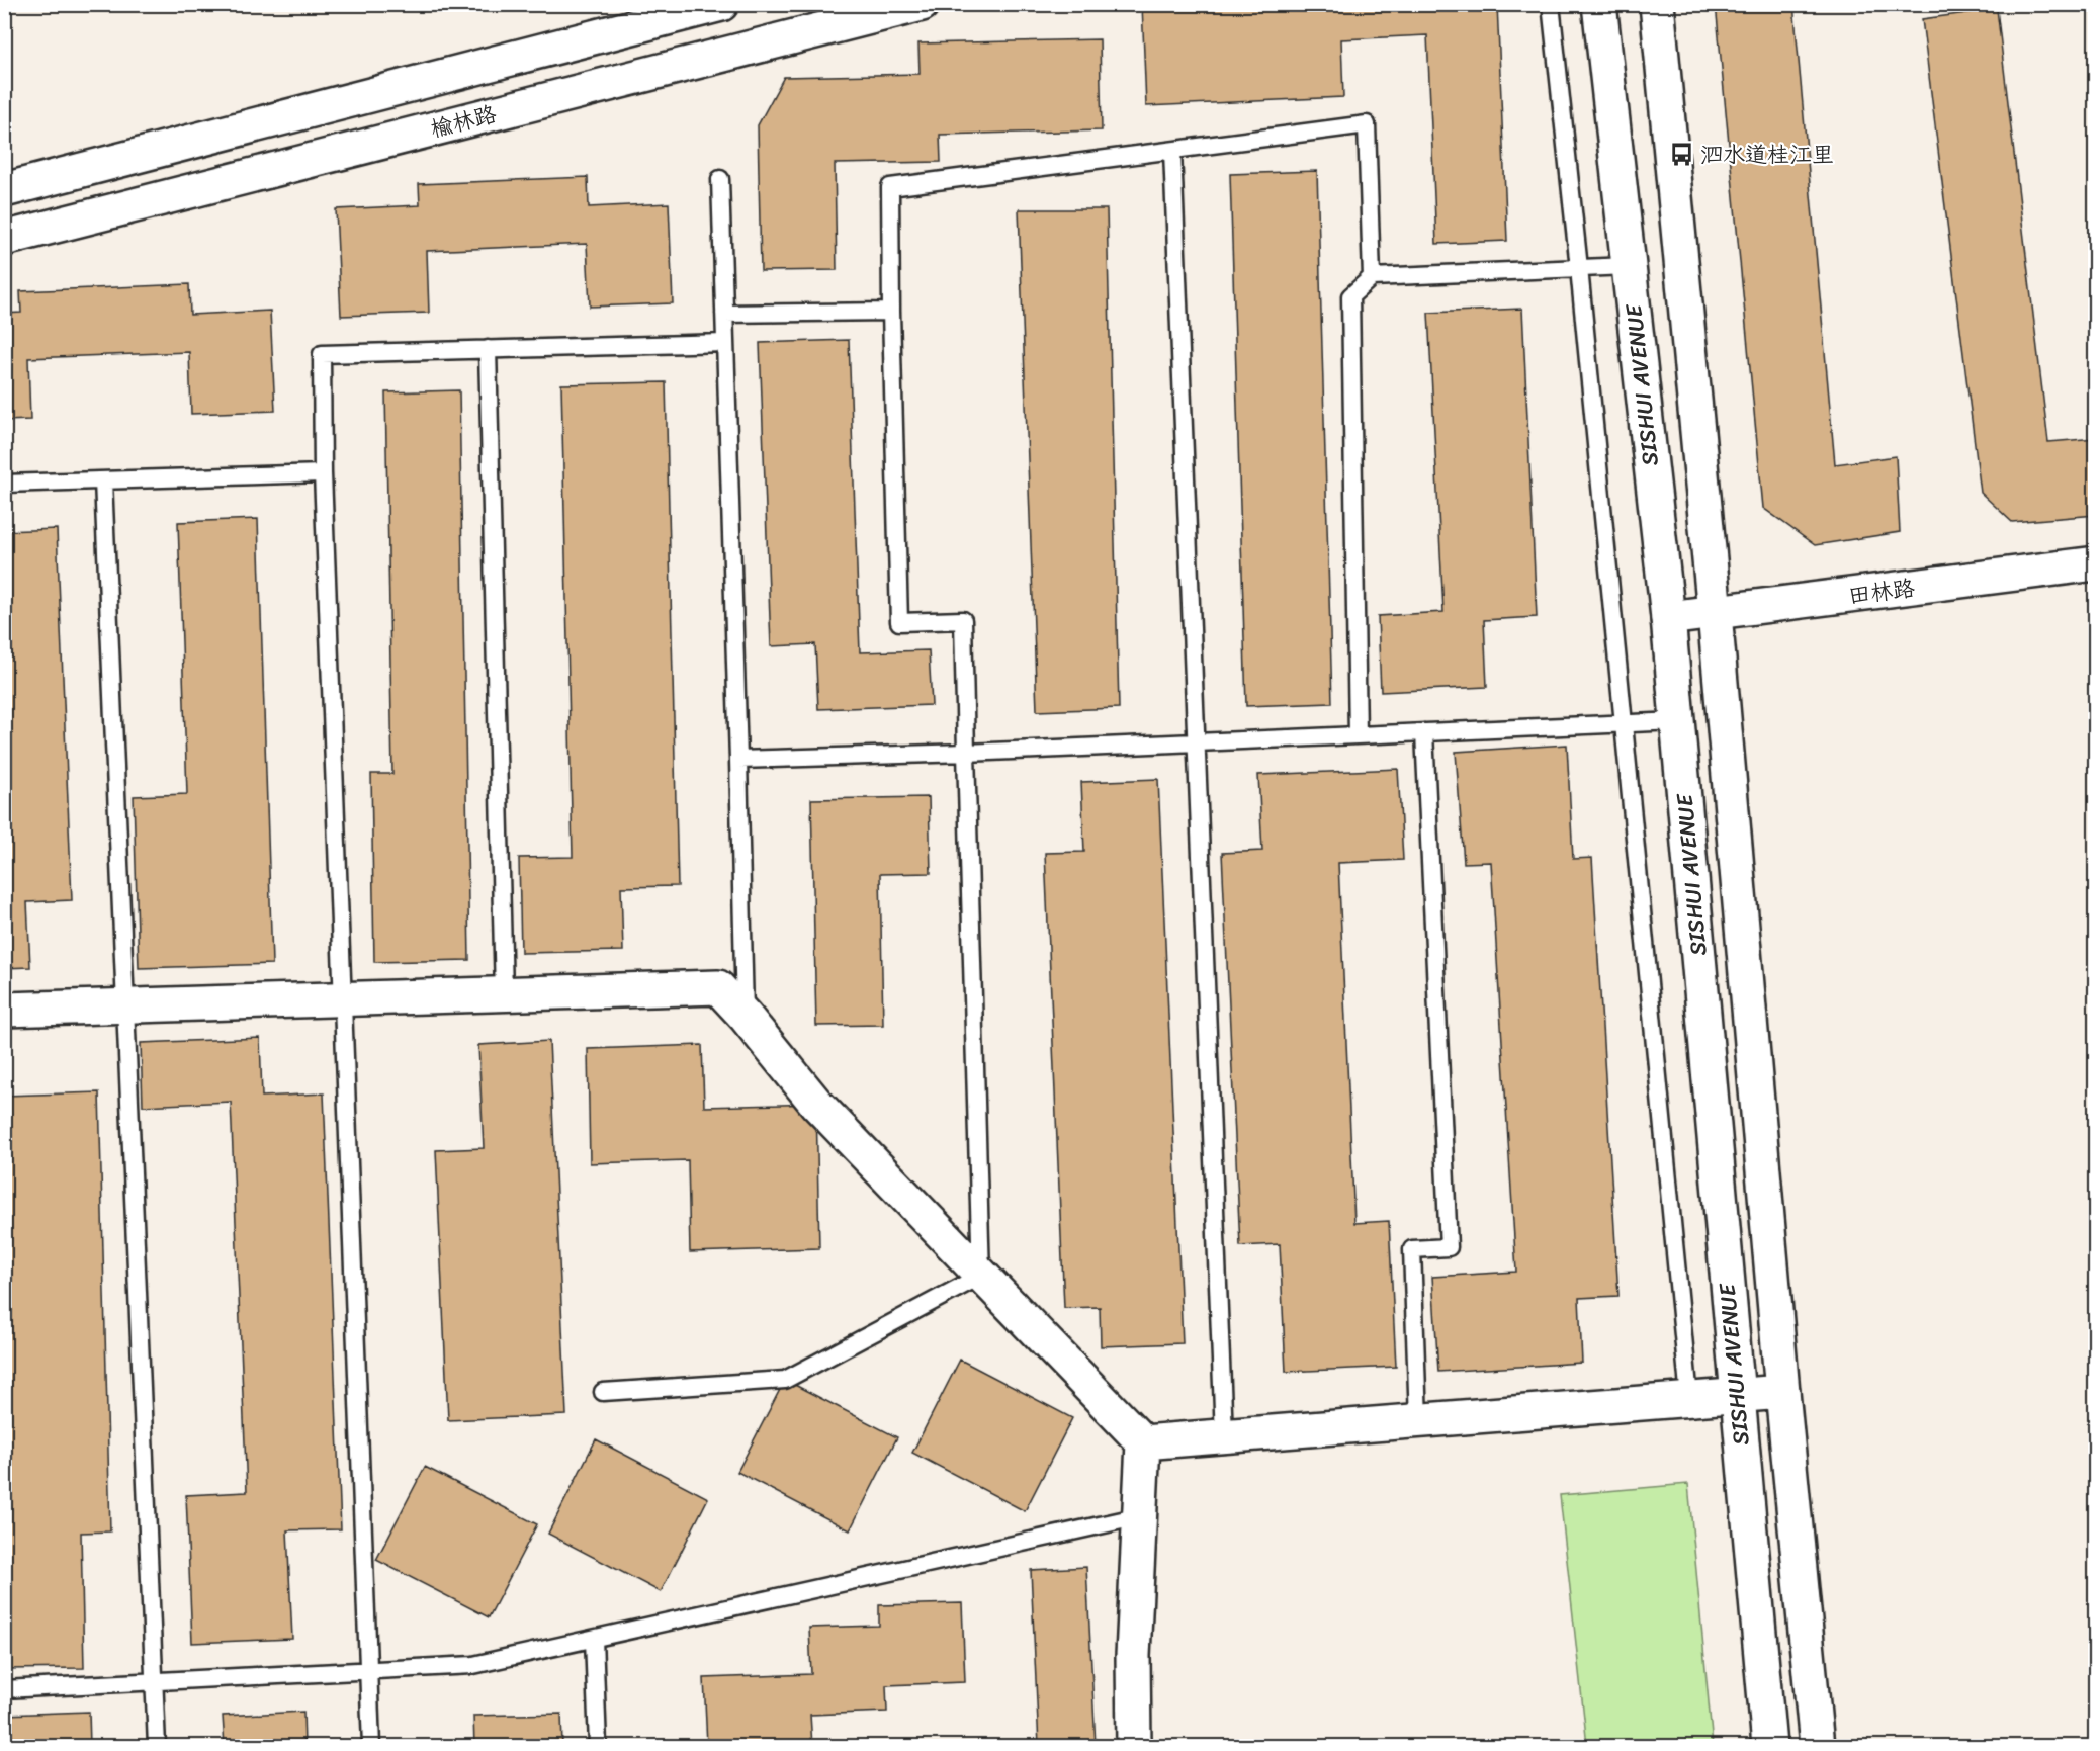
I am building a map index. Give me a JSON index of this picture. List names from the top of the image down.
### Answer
{
  "streets": {
    "street": ["榆林路", "SISHUI AVENUE", "田林路"]
  },
  "crossings": [
    ["SISHUI AVENUE", "田林路"]
  ],
  "places": {
    "bus stop": ["泗水道桂江里"]
  }
}
